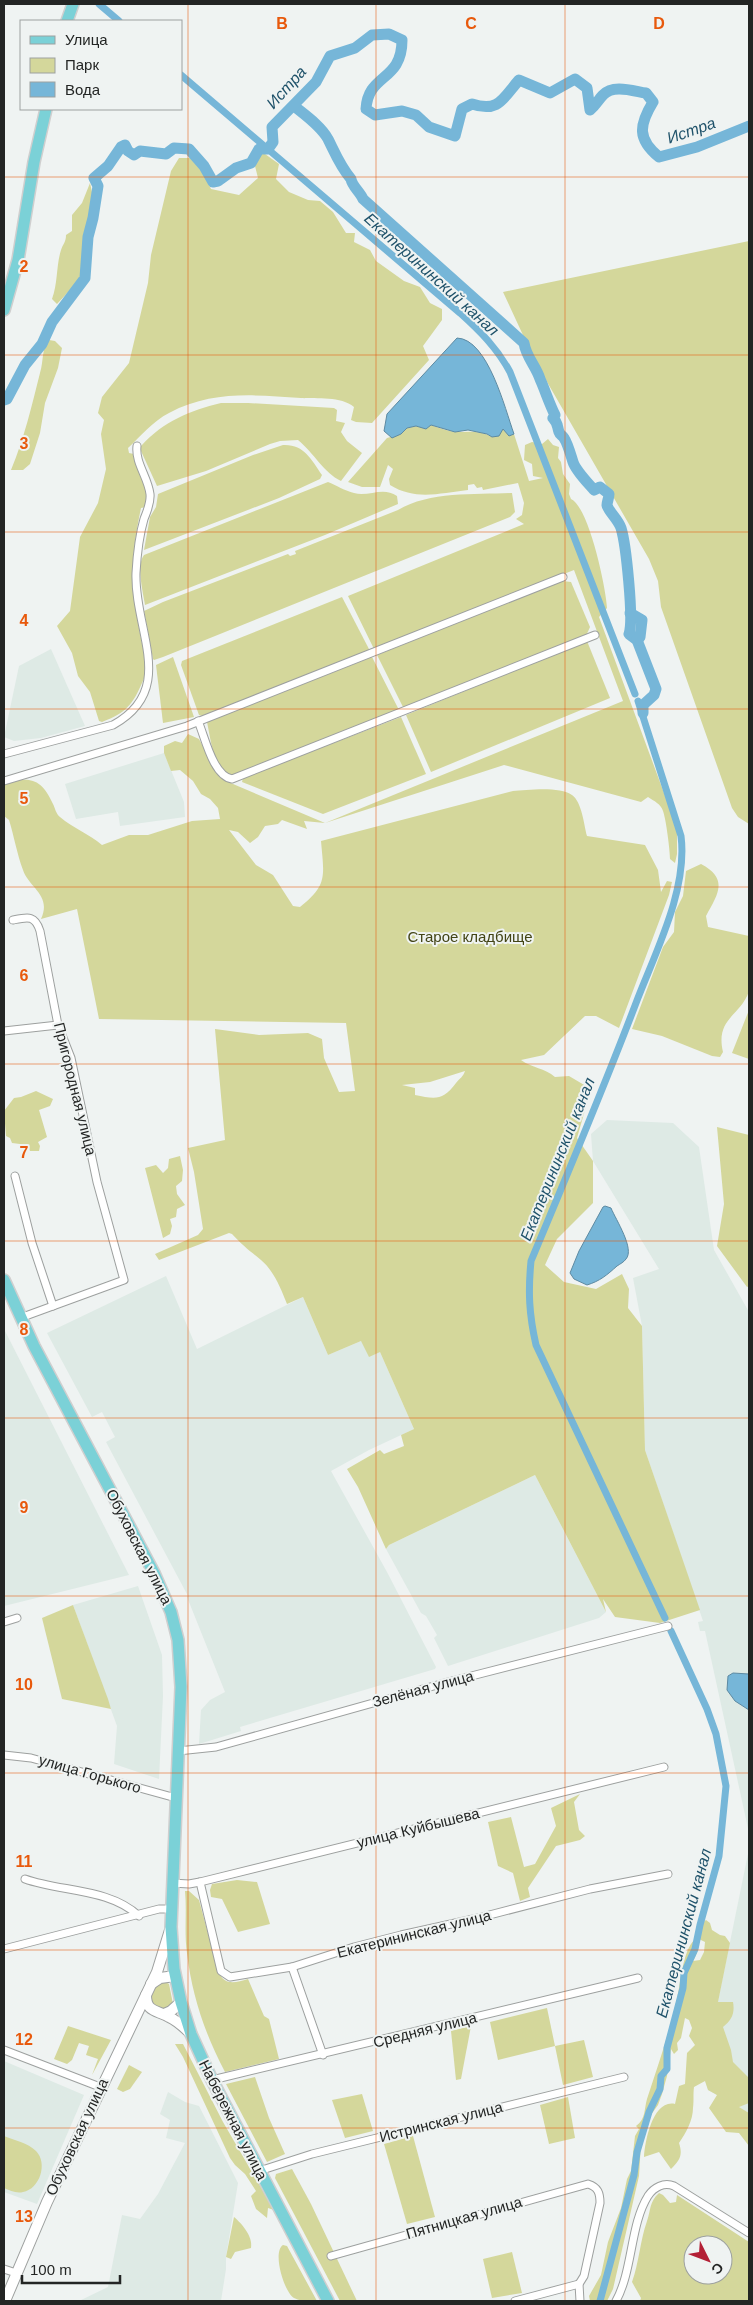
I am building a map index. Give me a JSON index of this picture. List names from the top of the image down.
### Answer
{
  "streets": {
    "main road": ["Обуховская улица", "Набережная улица"],
    "street": [
      "Пригородная улица",
      "Зелёная улица",
      "улица Горького",
      "улица Куйбышева",
      "Екатерининская улица",
      "Средняя улица",
      "Истринская улица",
      "Пятницкая улица"
    ]
  },
  "crossings": [
    ["Обуховская улица", "Зелёная улица"],
    ["Обуховская улица", "улица Горького"],
    ["Обуховская улица", "улица Куйбышева"],
    ["Обуховская улица", "Набережная улица"],
    ["улица Куйбышева", "Екатерининская улица"],
    ["Средняя улица", "Набережная улица"],
    ["Набережная улица", "Истринская улица"]
  ],
  "water": ["Истра", "Екатерининский канал"],
  "parks": ["Старое кладбище"],
  "legend": ["Улица", "Парк", "Вода"],
  "scale_bar": "100 m",
  "north": "bottom right",
  "grid": {
    "columns": ["B", "C", "D"],
    "rows": [
      "2",
      "3",
      "4",
      "5",
      "6",
      "7",
      "8",
      "9",
      "10",
      "11",
      "12",
      "13"
    ]
  }
}
